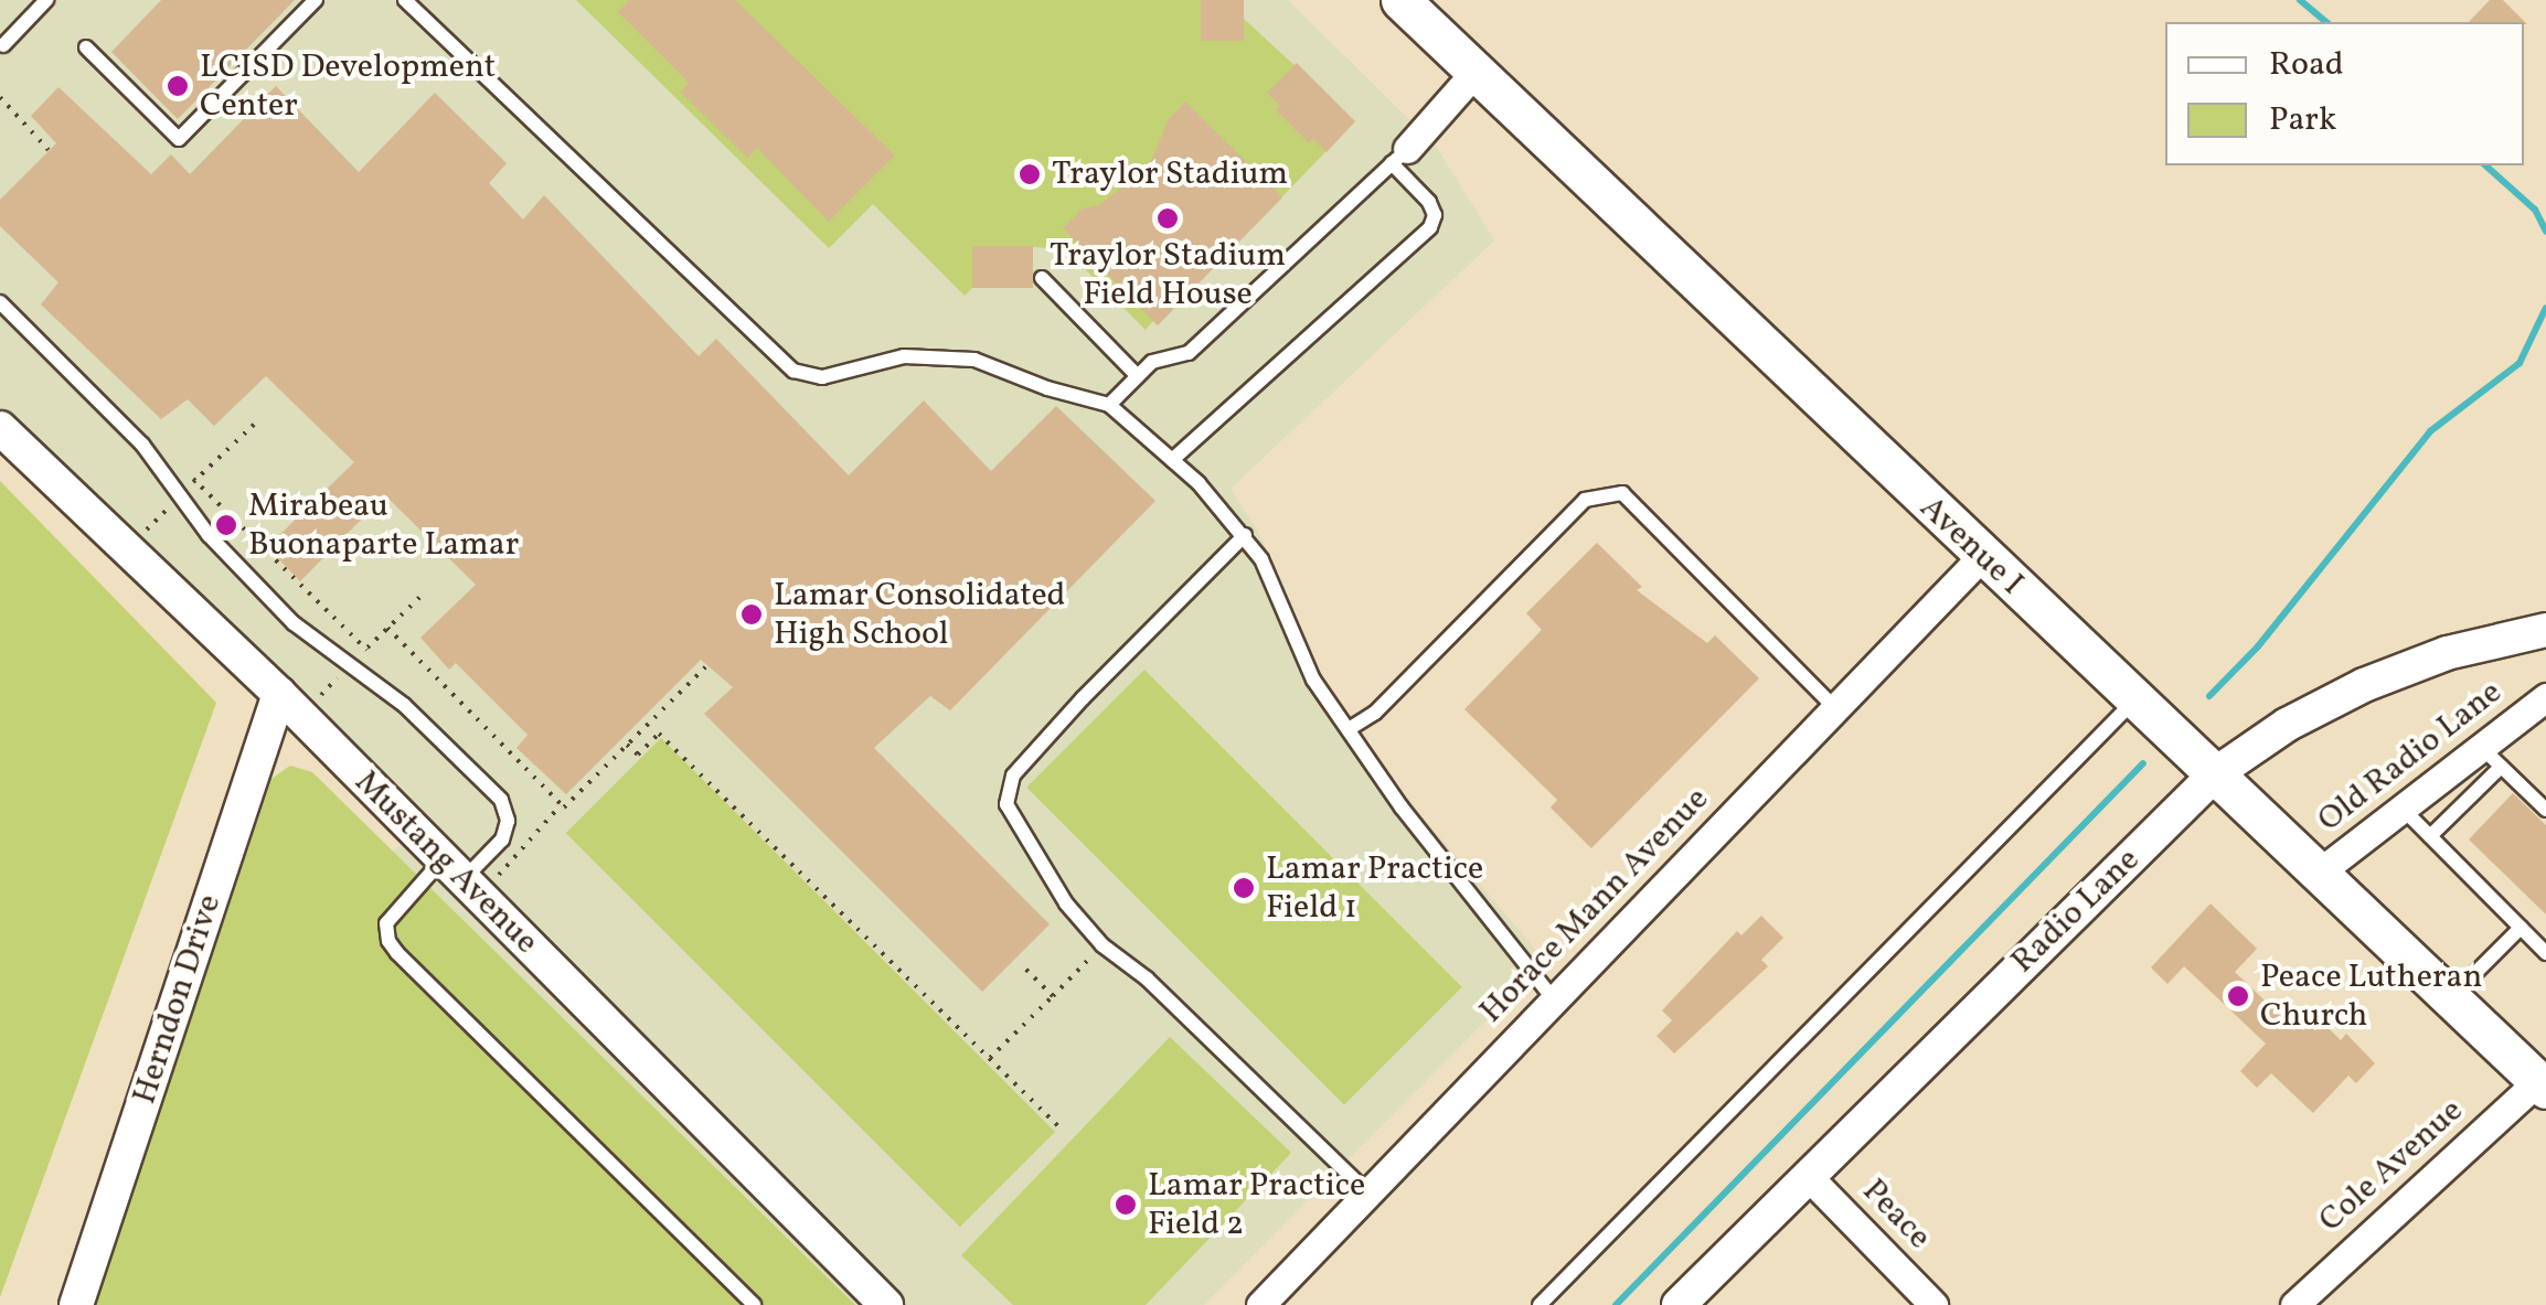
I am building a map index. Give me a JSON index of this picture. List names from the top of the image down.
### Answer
{
  "streets": {
    "main road": ["Avenue I"],
    "street": [
      "Old Radio Lane",
      "Mustang Avenue",
      "Horace Mann Avenue",
      "Radio Lane",
      "Herndon Drive",
      "Cole Avenue",
      "Peace"
    ]
  },
  "crossings": [
    ["Avenue I", "Old Radio Lane"],
    ["Avenue I", "Horace Mann Avenue"],
    ["Avenue I", "Radio Lane"],
    ["Avenue I", "Cole Avenue"],
    ["Mustang Avenue", "Herndon Drive"],
    ["Radio Lane", "Peace"]
  ],
  "places": [
    "LCISD Development Center",
    "Traylor Stadium",
    "Traylor Stadium Field House",
    "Mirabeau Buonaparte Lamar",
    "Lamar Consolidated High School",
    "Lamar Practice Field 1",
    "Peace Lutheran Church",
    "Lamar Practice Field 2"
  ],
  "legend": ["Road", "Park"]
}
